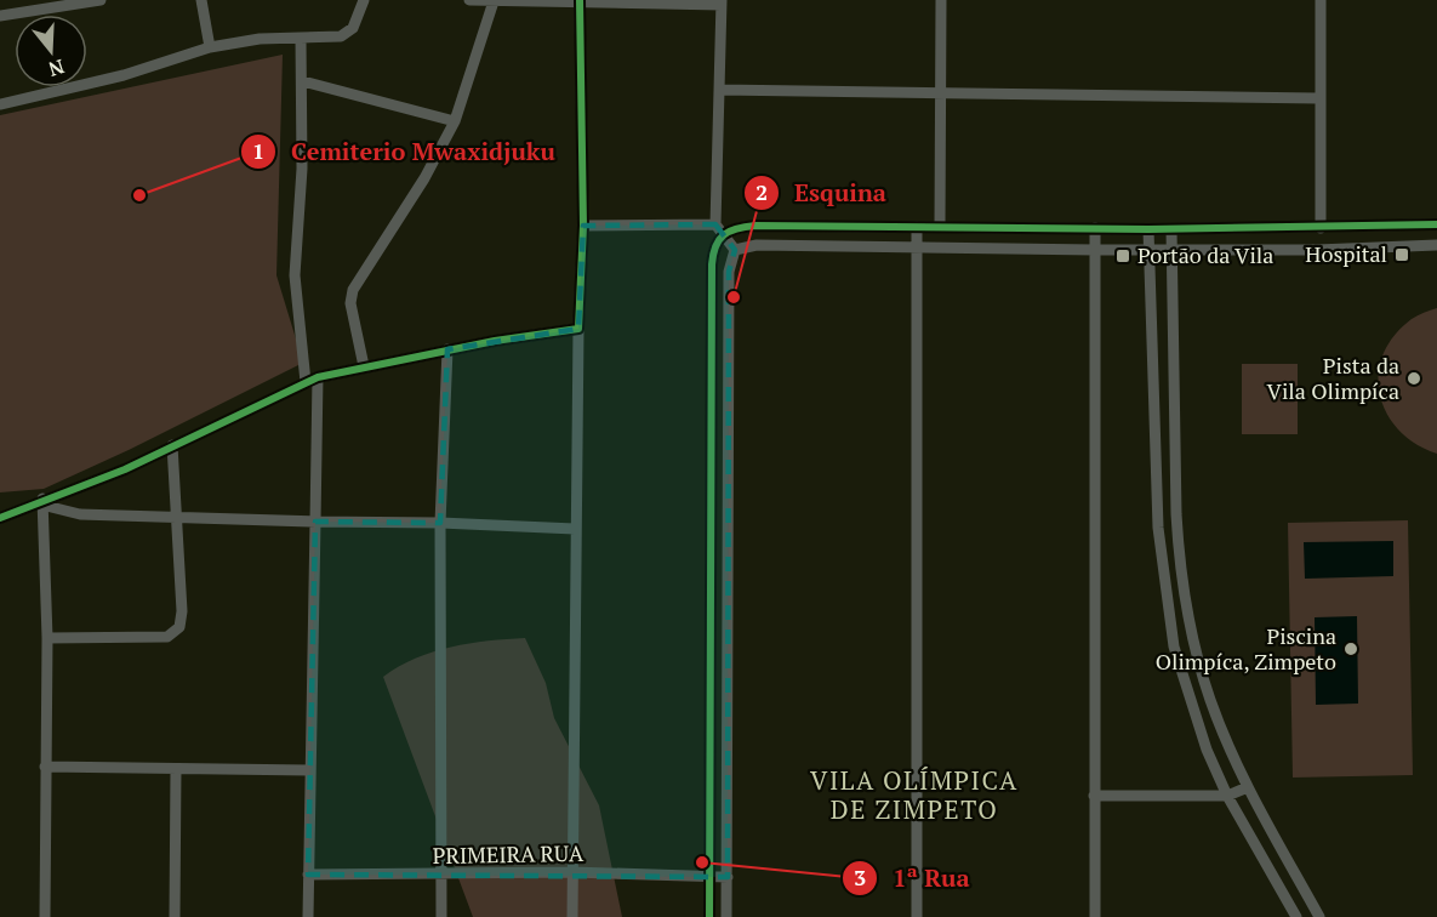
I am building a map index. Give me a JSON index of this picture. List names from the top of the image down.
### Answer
{
  "streets": {
    "street": ["PRIMEIRA RUA"]
  },
  "districts": ["VILA OLÍMPICA DE ZIMPETO"],
  "places": {
    "other": [
      "Cemiterio Mwaxidjuku",
      "Esquina",
      "Pista da Vila Olimpíca",
      "Piscina Olimpíca, Zimpeto",
      "1ª Rua"
    ],
    "transit": ["Hospital", "Portão da Vila"]
  },
  "north": "bottom"
}
